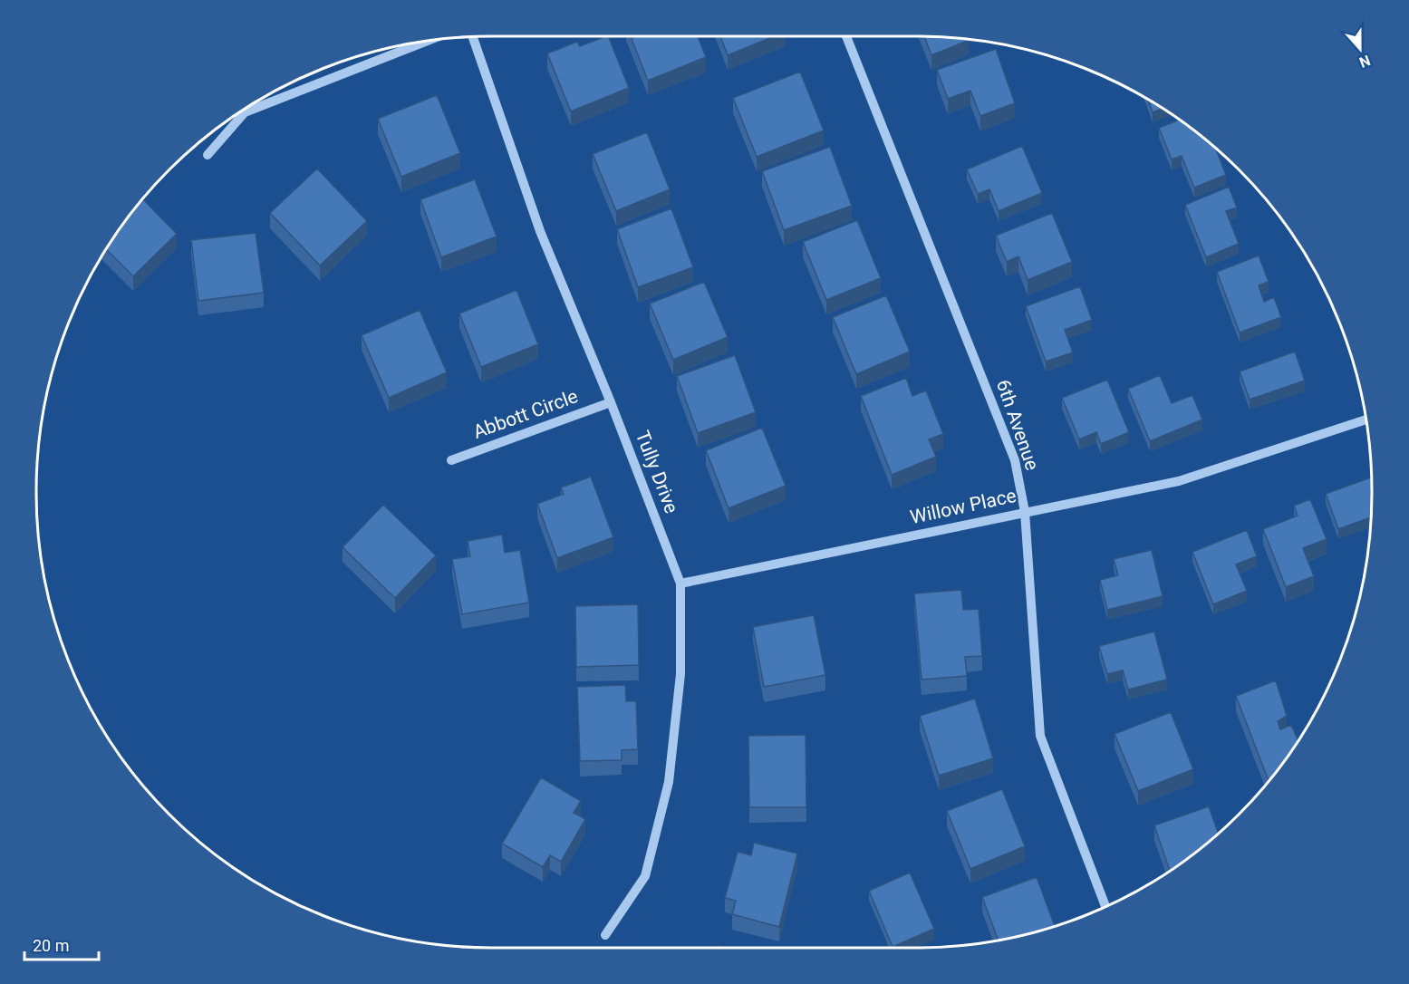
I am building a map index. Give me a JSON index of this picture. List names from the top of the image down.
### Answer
{
  "streets": {
    "street": [
      "Abbott Circle",
      "6th Avenue",
      "Tully Drive",
      "Willow Place"
    ]
  },
  "crossings": [
    ["Abbott Circle", "Tully Drive"],
    ["6th Avenue", "Willow Place"],
    ["Tully Drive", "Willow Place"]
  ],
  "scale_bar": "20 m",
  "north": "bottom"
}
